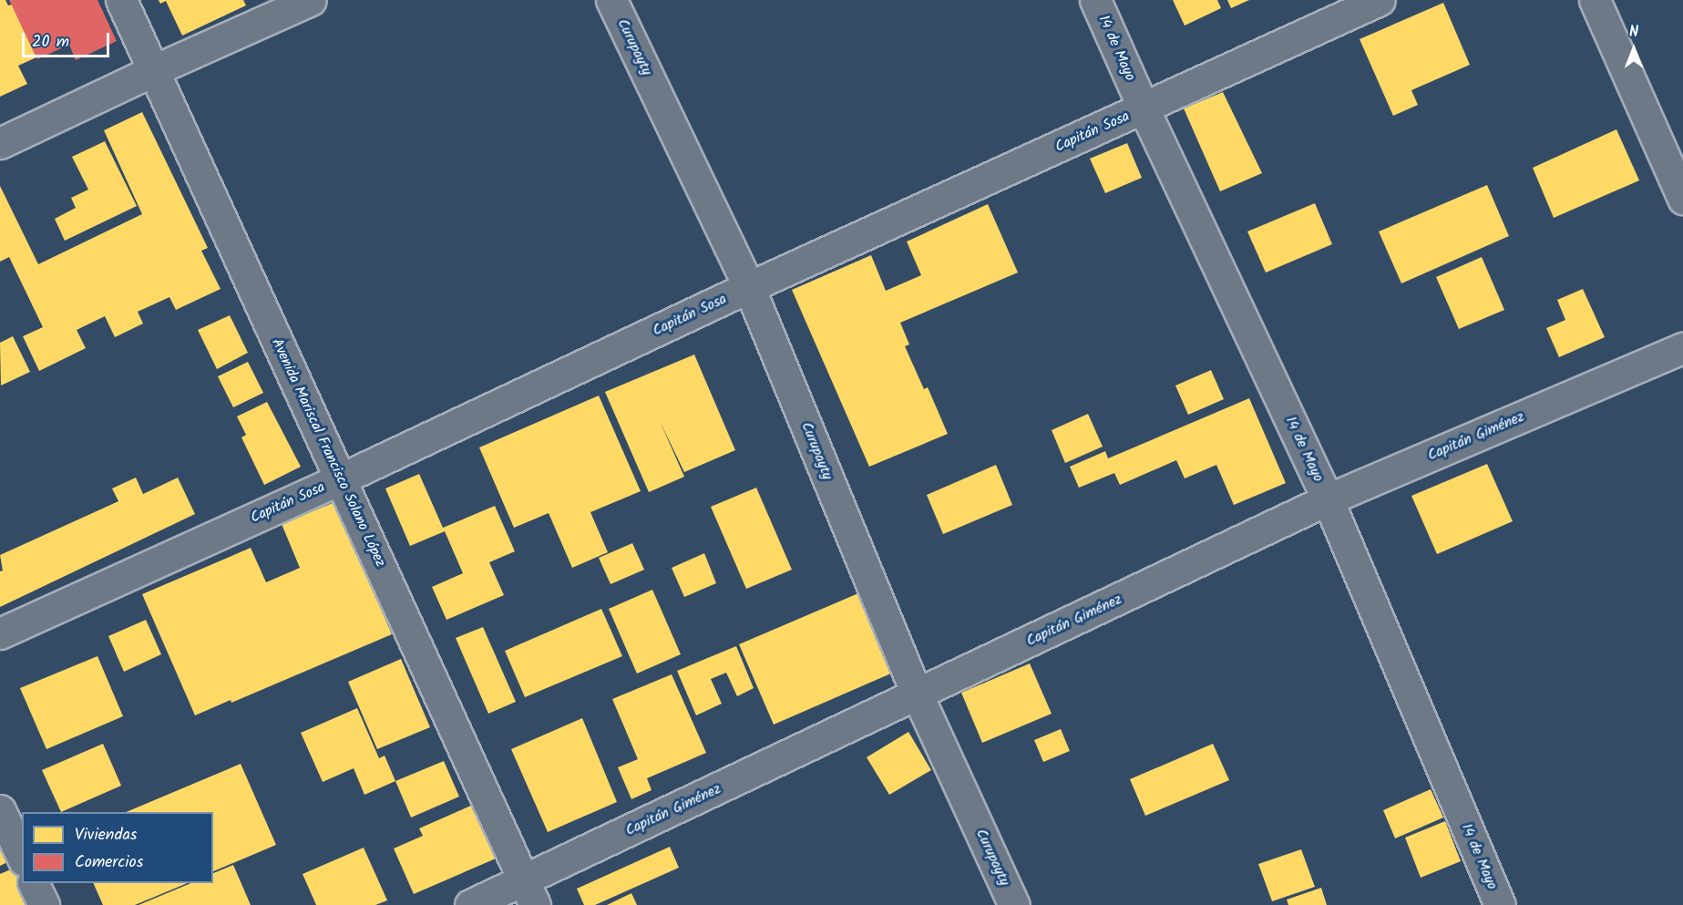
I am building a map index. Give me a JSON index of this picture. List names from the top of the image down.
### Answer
{
  "streets": {
    "street": [
      "Curupayty",
      "14 de Mayo",
      "Capitán Sosa",
      "Capitán Giménez",
      "Avenida Mariscal Francisco Solano López"
    ]
  },
  "crossings": [
    ["Curupayty", "Capitán Sosa"],
    ["Curupayty", "Capitán Giménez"],
    ["14 de Mayo", "Capitán Sosa"],
    ["14 de Mayo", "Capitán Giménez"],
    ["Capitán Sosa", "Avenida Mariscal Francisco Solano López"],
    ["Capitán Giménez", "Avenida Mariscal Francisco Solano López"]
  ],
  "legend": ["Viviendas", "Comercios"],
  "scale_bar": "20 m",
  "north": "top"
}
